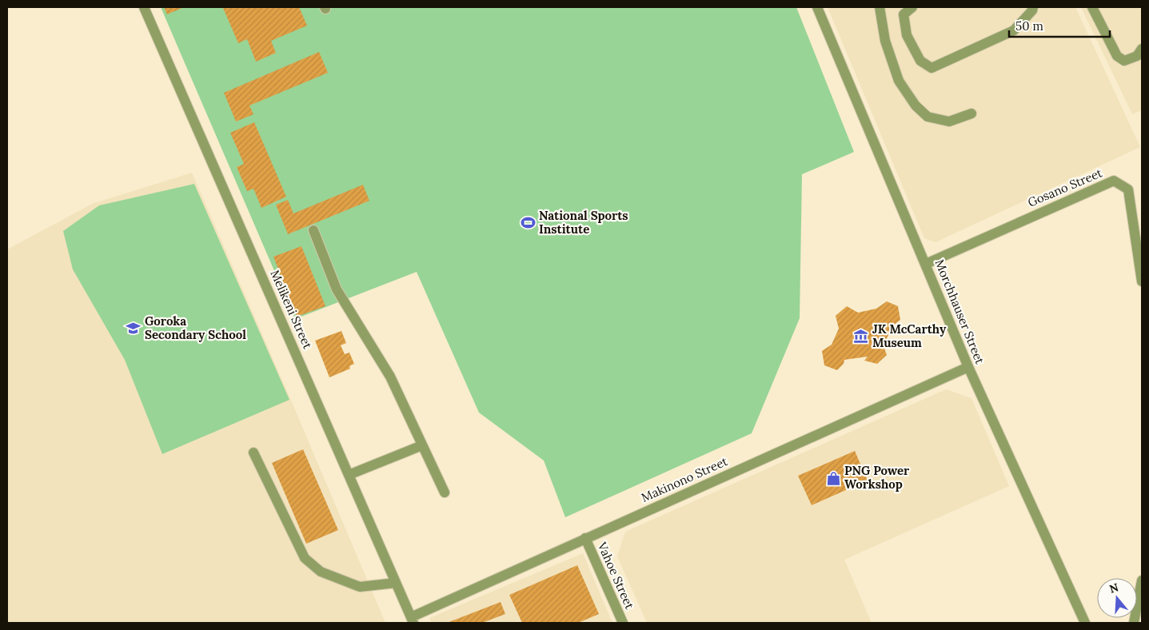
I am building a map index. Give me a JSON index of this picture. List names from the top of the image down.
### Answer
{
  "streets": {
    "street": [
      "Gosano Street",
      "Melikeni Street",
      "Morchhauser Street",
      "Makinono Street",
      "Vahoe Street"
    ]
  },
  "crossings": [
    ["Gosano Street", "Morchhauser Street"],
    ["Melikeni Street", "Makinono Street"],
    ["Morchhauser Street", "Makinono Street"],
    ["Makinono Street", "Vahoe Street"]
  ],
  "places": {
    "sports": ["National Sports Institute"],
    "school or university": ["Goroka Secondary School"],
    "museum": ["JK McCarthy Museum"],
    "shop": ["PNG Power Workshop"]
  },
  "scale_bar": "50 m",
  "north": "top"
}
